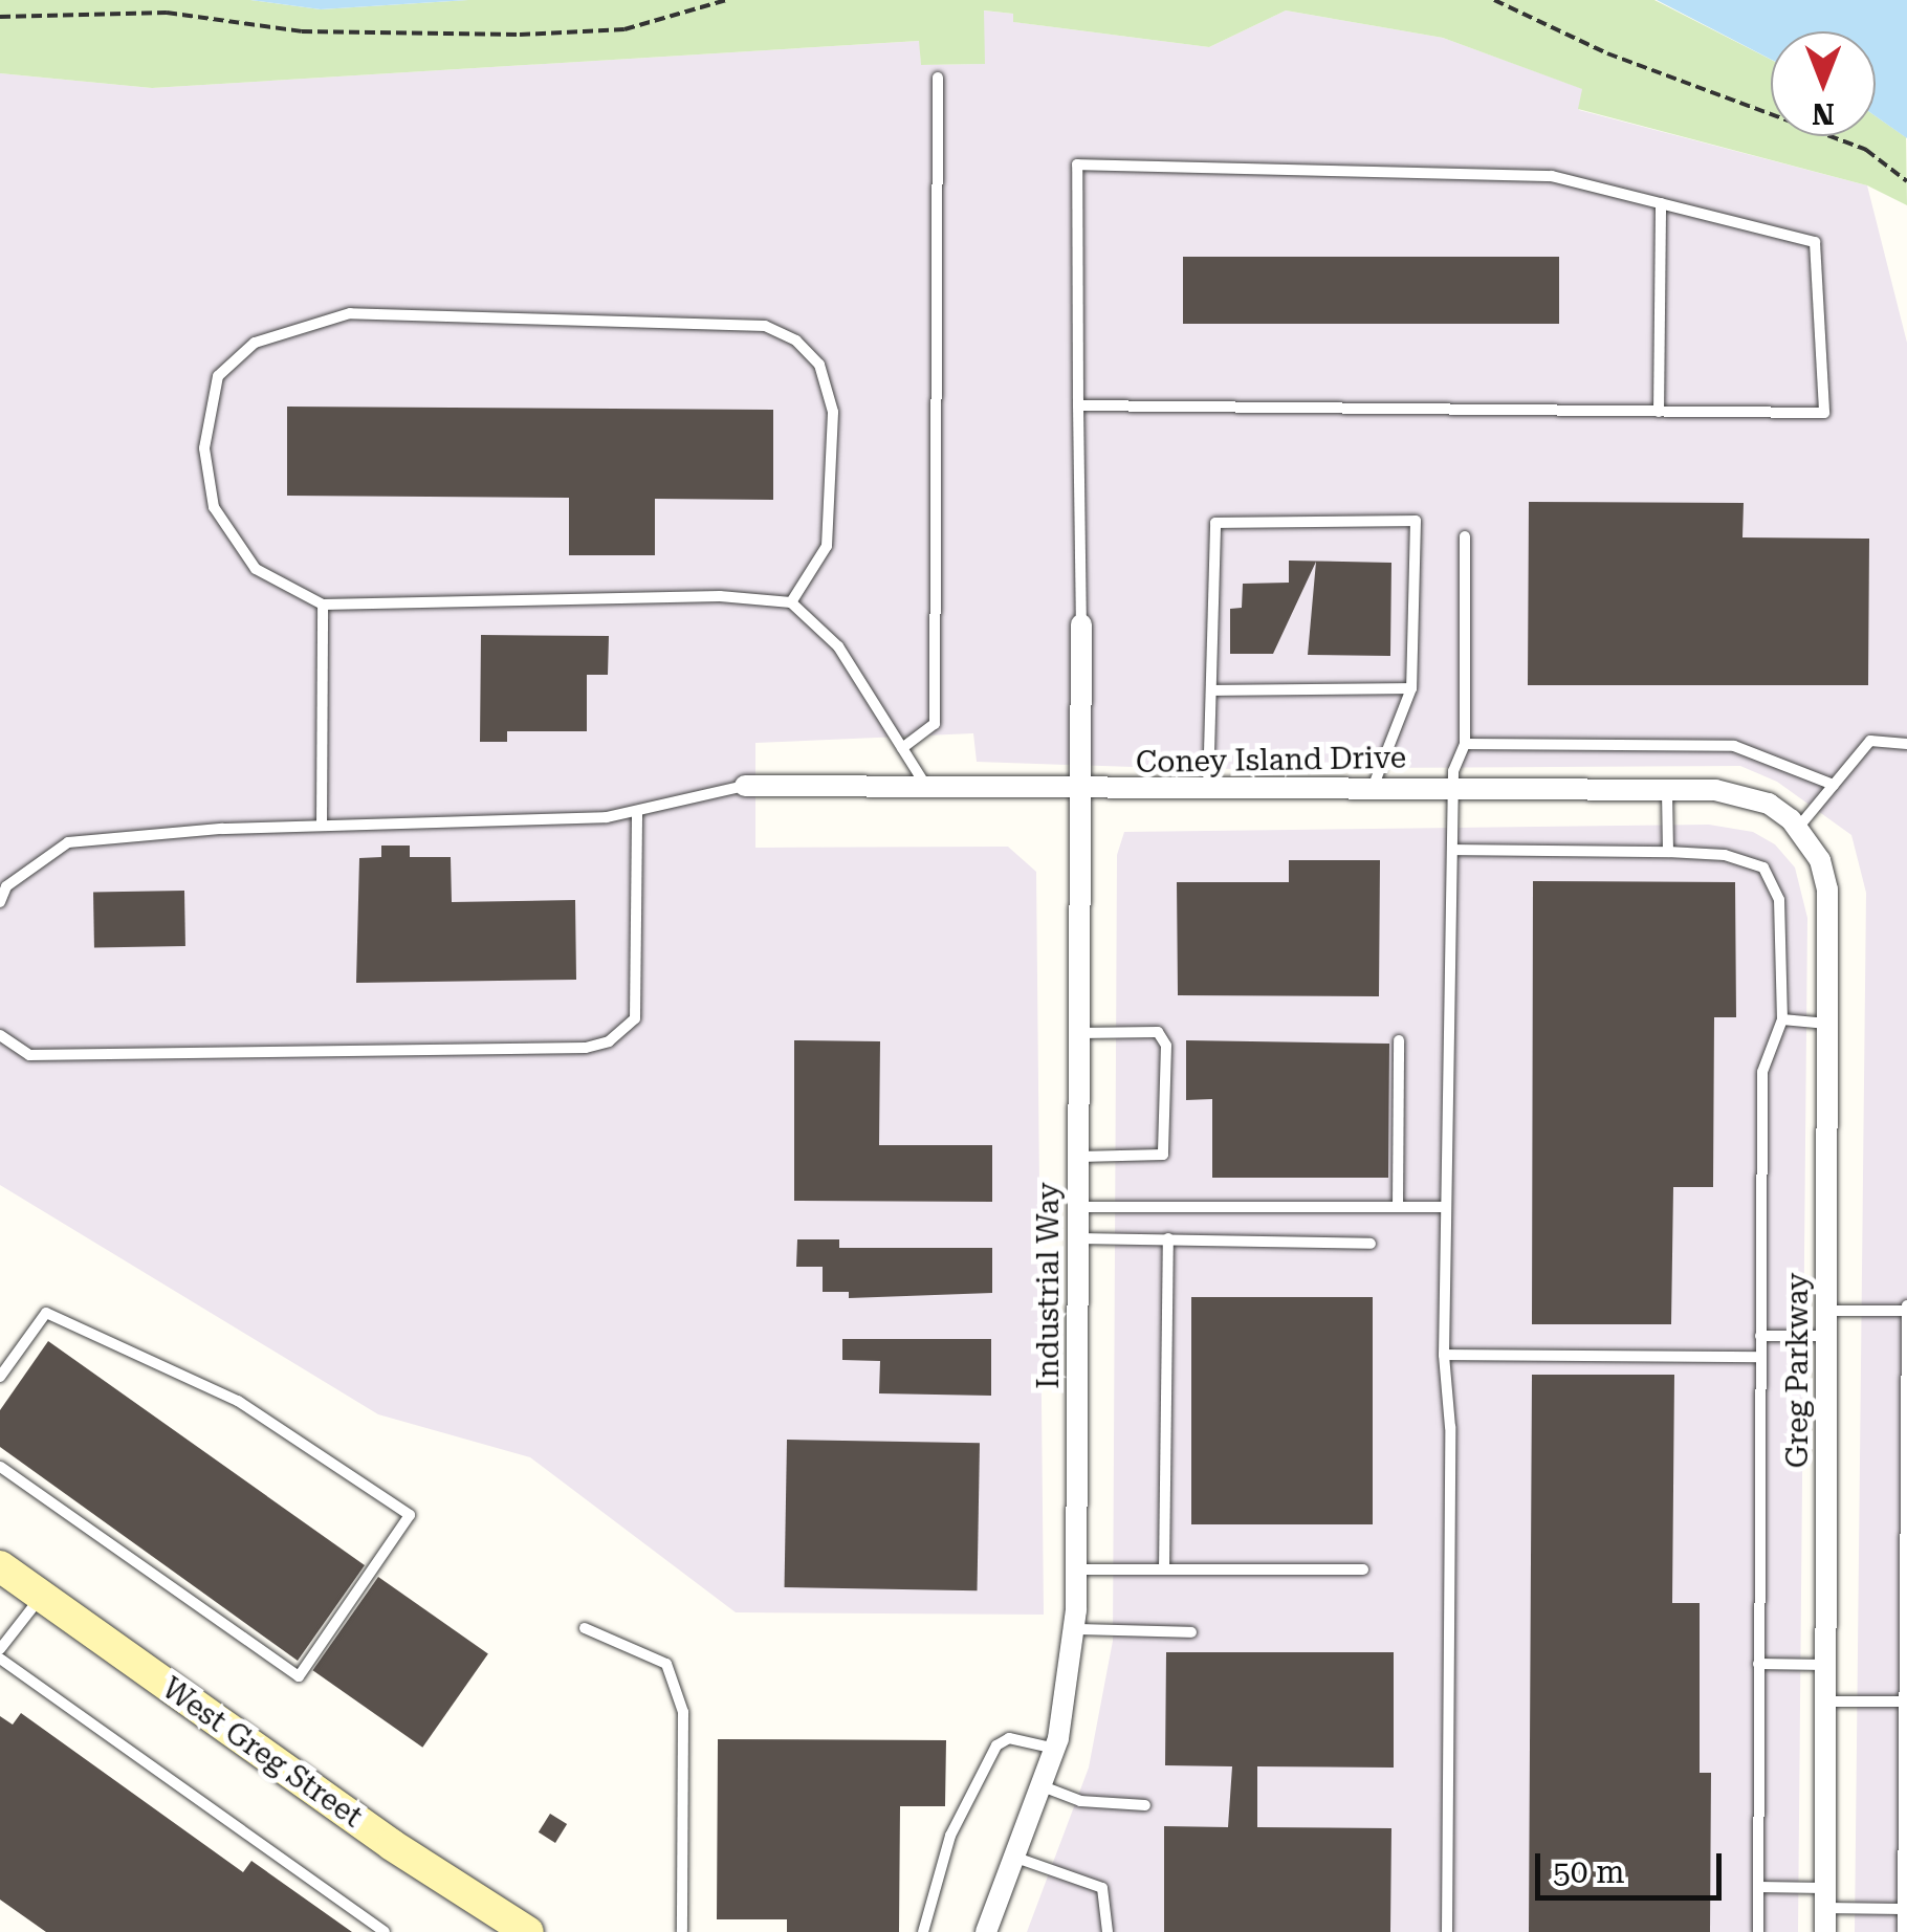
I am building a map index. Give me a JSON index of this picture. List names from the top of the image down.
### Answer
{
  "streets": {
    "main road": ["West Greg Street"],
    "street": ["Coney Island Drive", "Industrial Way", "Greg Parkway"]
  },
  "crossings": [
    ["Coney Island Drive", "Industrial Way"],
    ["Coney Island Drive", "Greg Parkway"]
  ],
  "scale_bar": "50 m",
  "north": "bottom"
}
